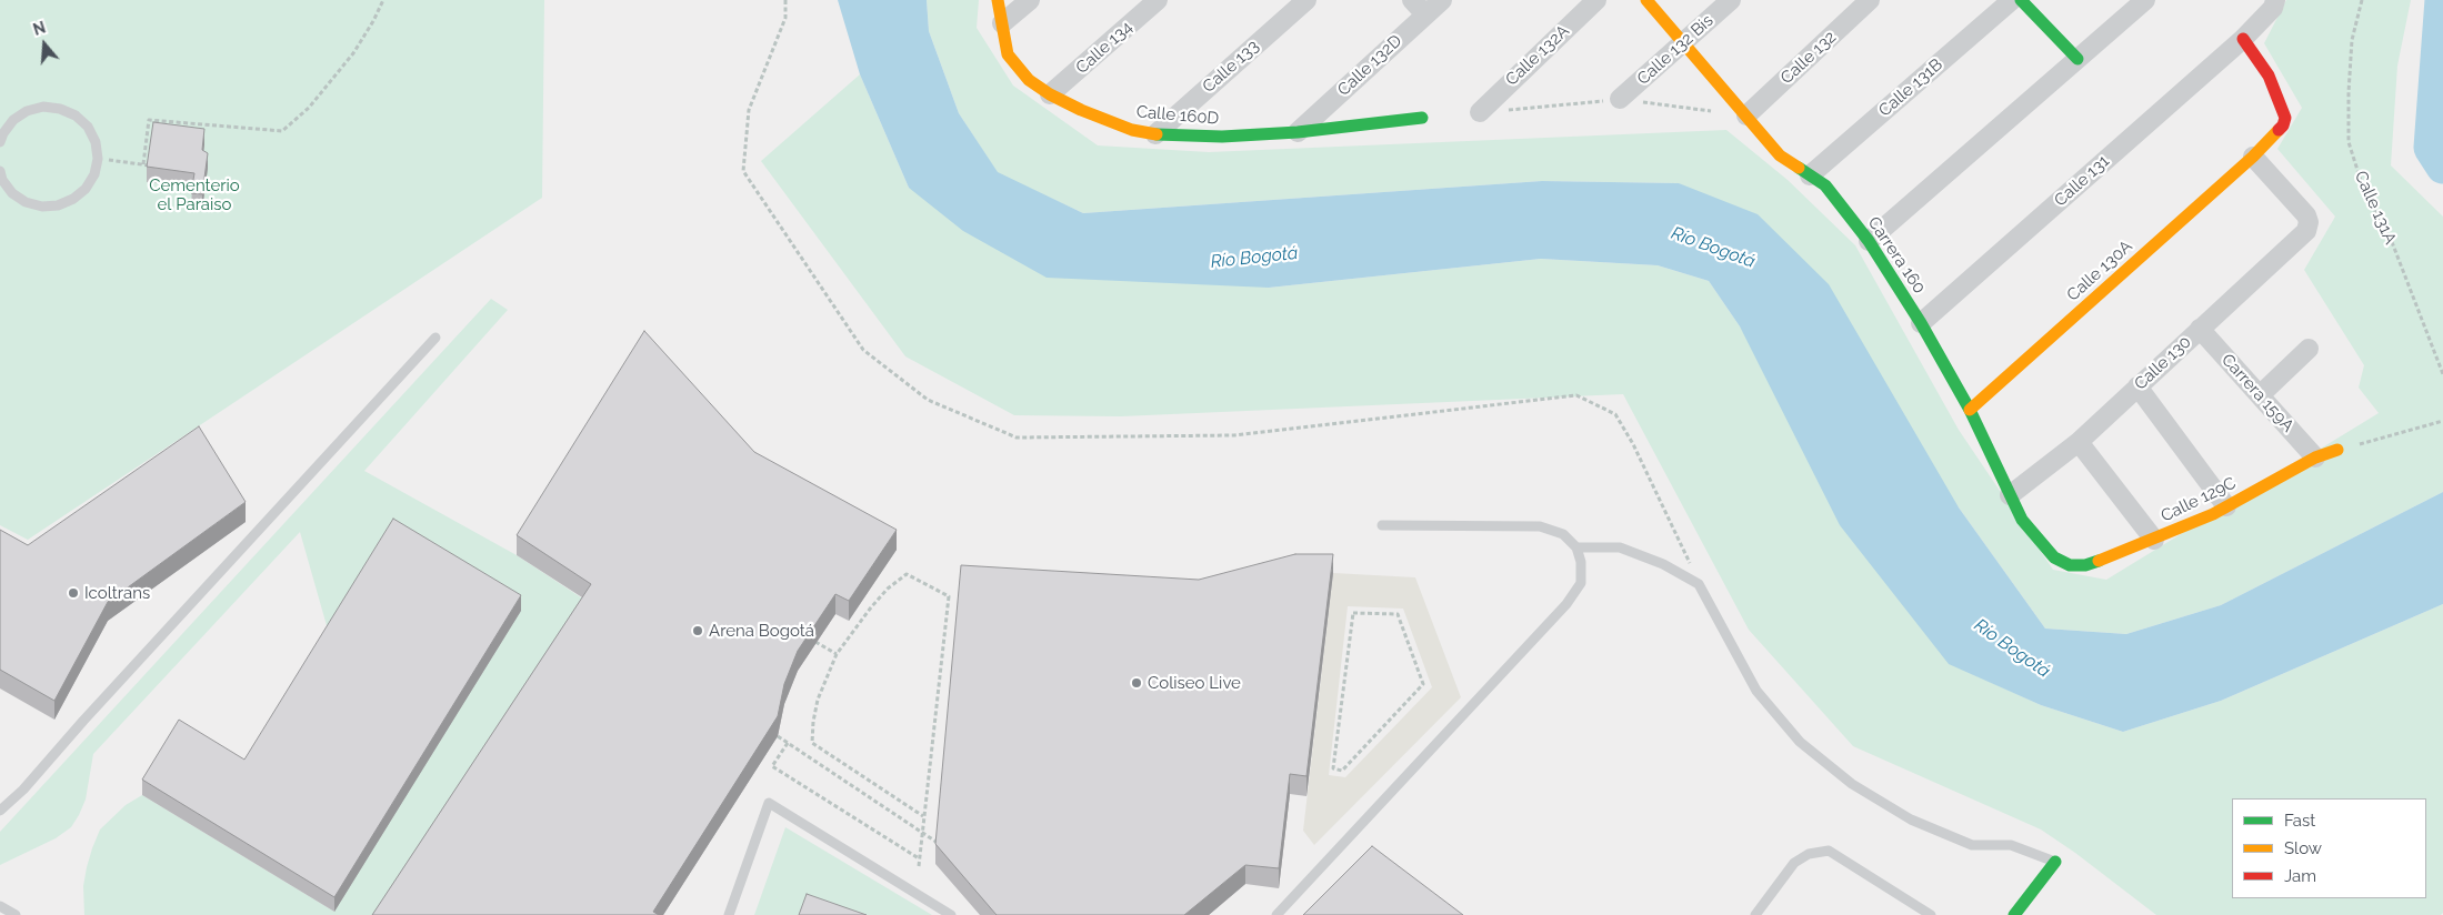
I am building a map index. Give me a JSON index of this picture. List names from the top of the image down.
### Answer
{
  "streets": {
    "street": [
      "Calle 134",
      "Calle 132 Bis",
      "Calle 132A",
      "Calle 132",
      "Calle 132D",
      "Calle 133",
      "Calle 131B",
      "Calle 160D",
      "Calle 131",
      "Carrera 160",
      "Calle 130A",
      "Calle 130",
      "Carrera 159A",
      "Calle 129C"
    ],
    "path": ["Calle 131A"]
  },
  "crossings": [
    ["Calle 134", "Calle 160D"],
    ["Calle 132 Bis", "Carrera 160"],
    ["Calle 132", "Carrera 160"],
    ["Calle 132D", "Calle 160D"],
    ["Calle 133", "Calle 160D"],
    ["Calle 131B", "Carrera 160"],
    ["Calle 131", "Carrera 160"],
    ["Calle 131", "Calle 130A"],
    ["Carrera 160", "Calle 130A"],
    ["Carrera 160", "Calle 130"],
    ["Carrera 160", "Calle 129C"],
    ["Calle 130A", "Calle 130"],
    ["Calle 130", "Carrera 159A"],
    ["Carrera 159A", "Calle 129C"]
  ],
  "water": ["Río Bogotá"],
  "parks": ["Cementerio el Paraiso"],
  "places": ["Icoltrans", "Arena Bogotá", "Coliseo Live"],
  "legend": ["Fast", "Slow", "Jam"],
  "north": "top"
}
